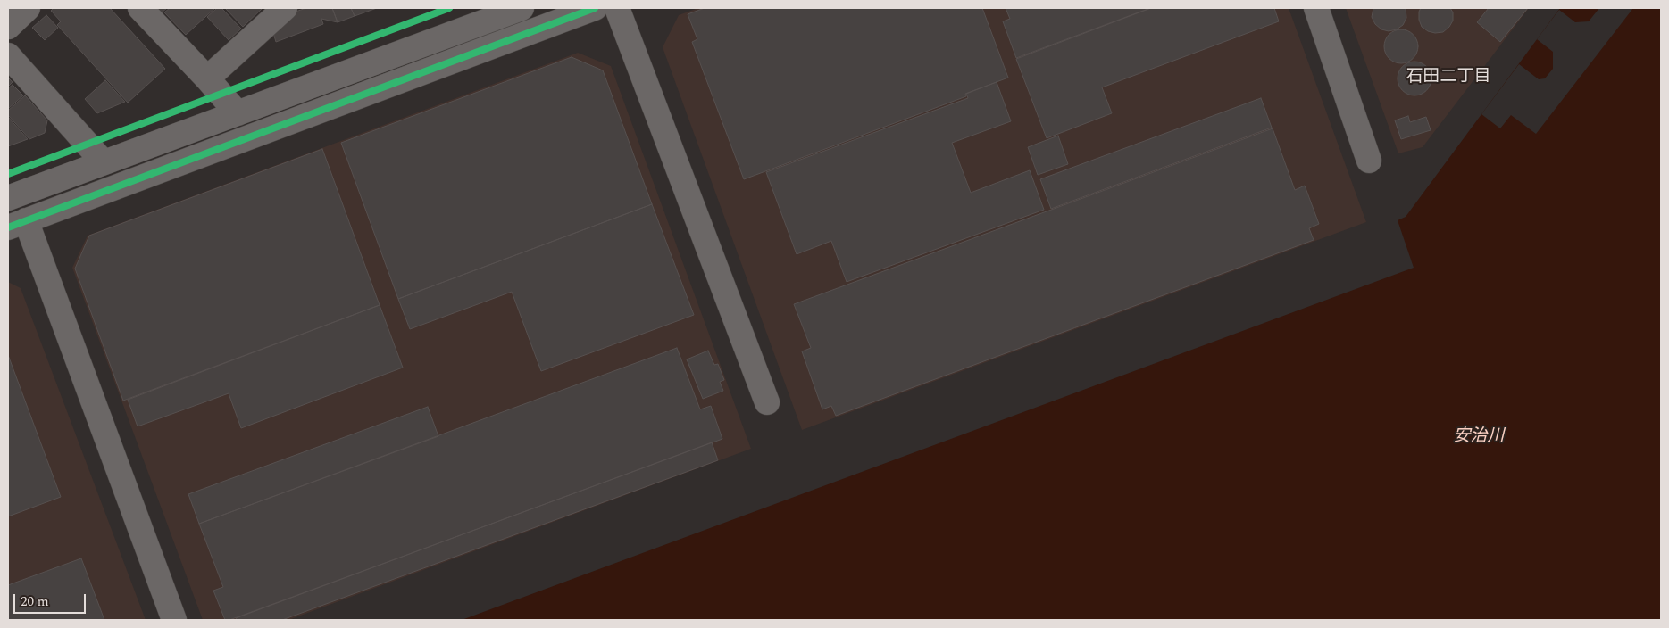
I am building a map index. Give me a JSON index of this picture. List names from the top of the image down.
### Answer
{
  "districts": ["石田二丁目"],
  "water": ["安治川"],
  "scale_bar": "20 m"
}
